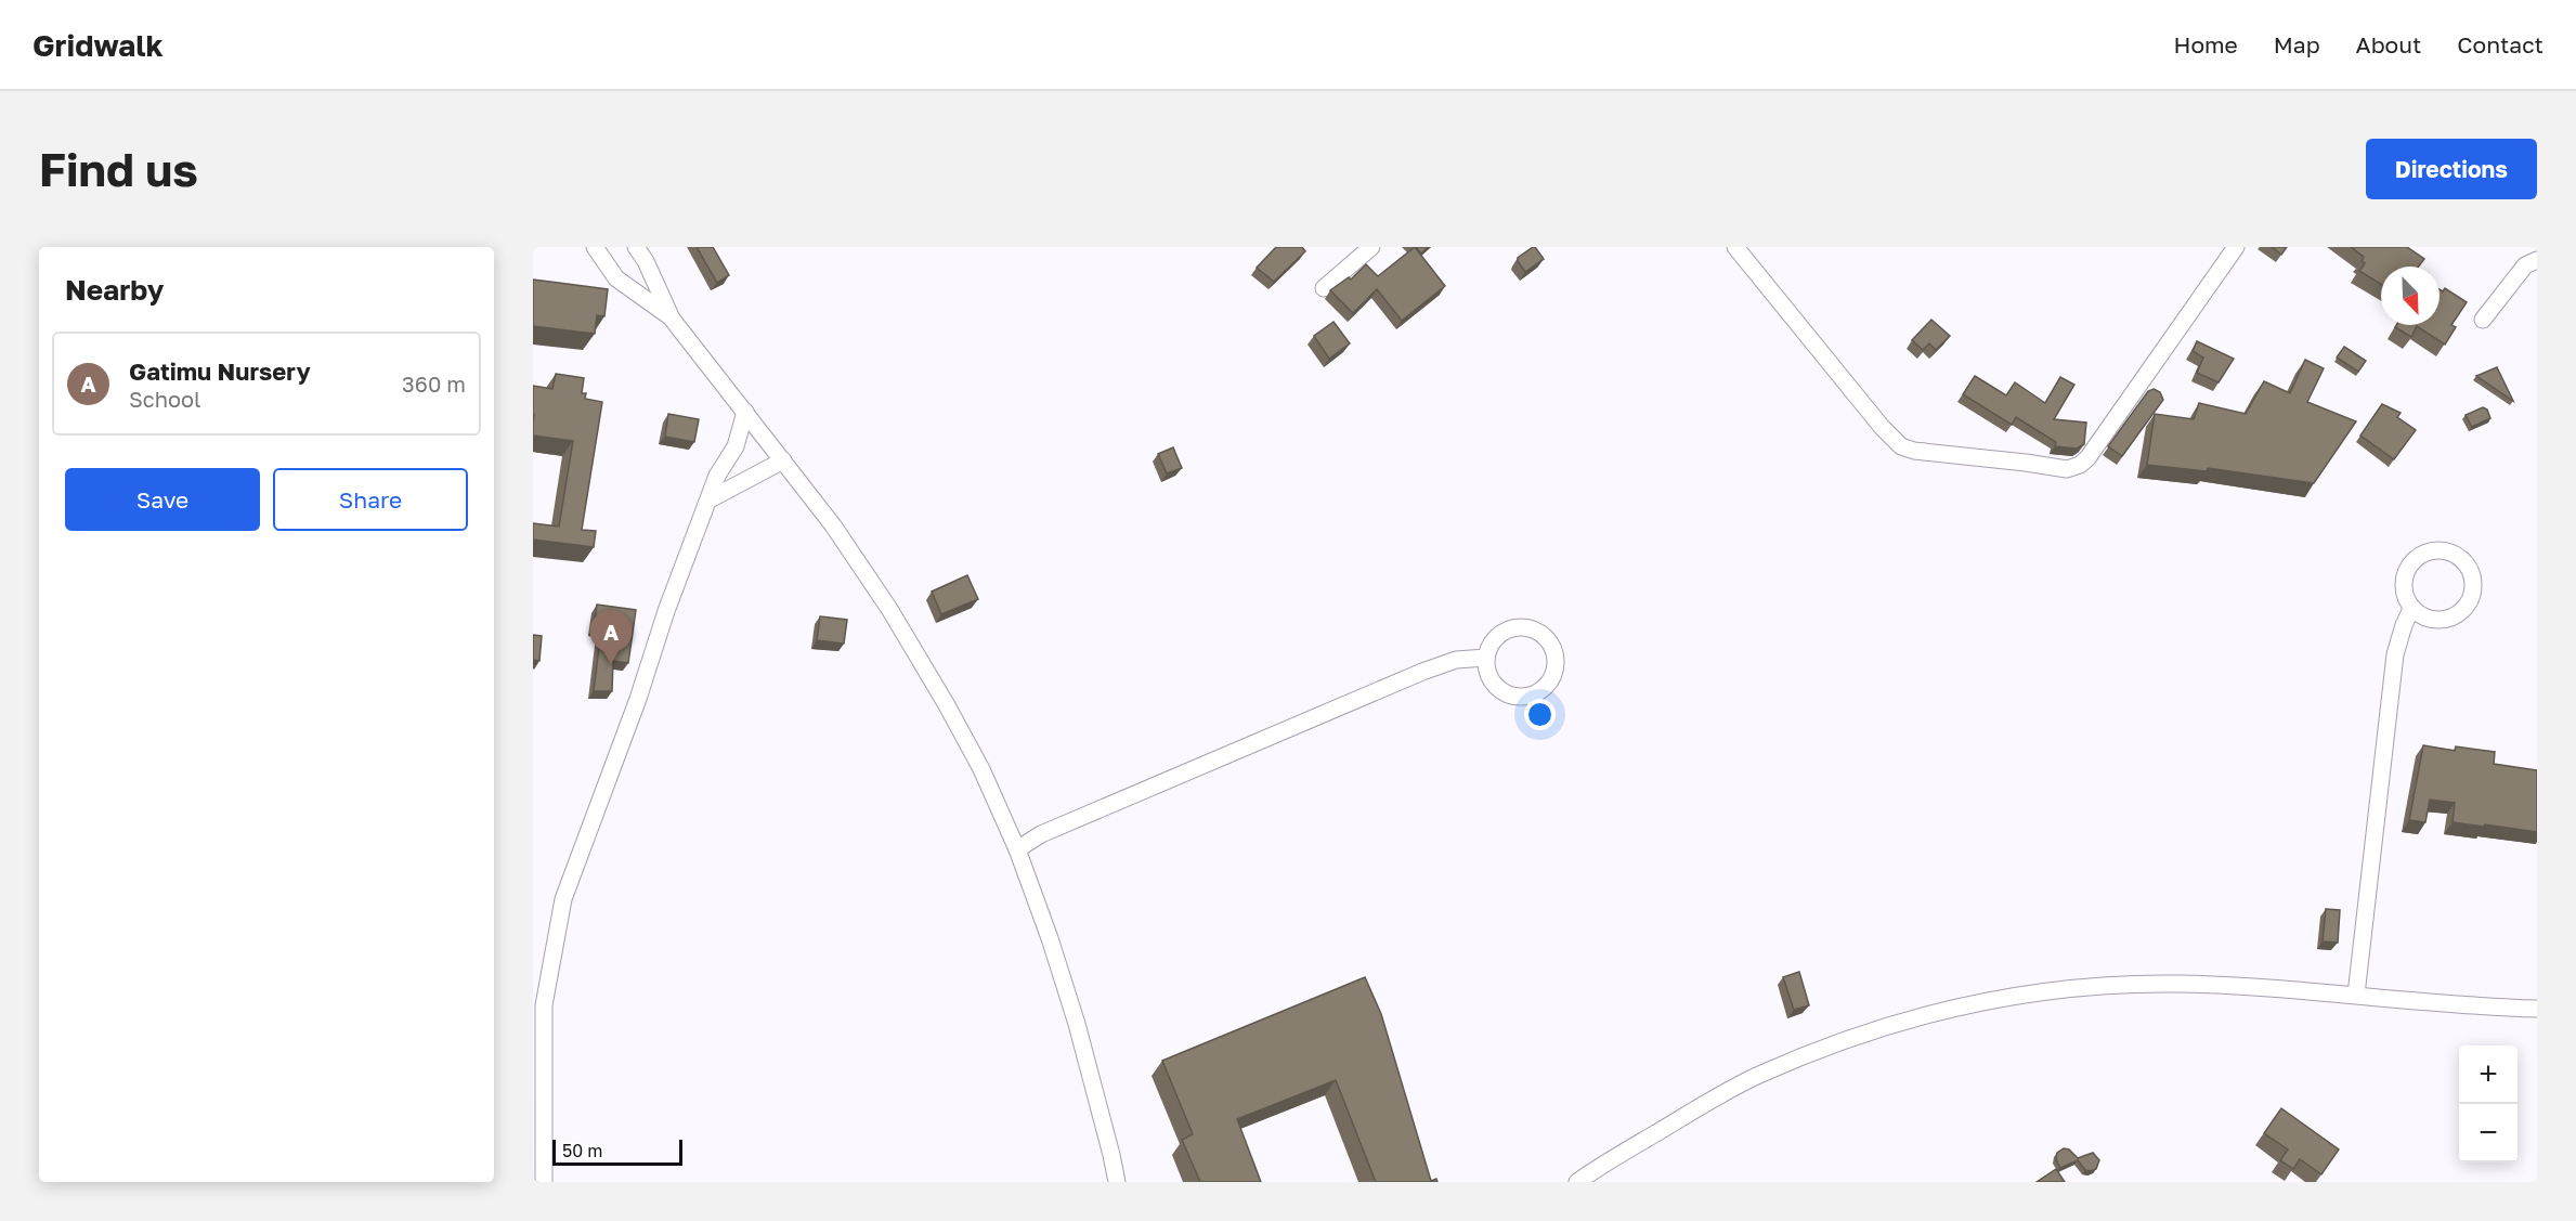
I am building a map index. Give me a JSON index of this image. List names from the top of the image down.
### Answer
{
  "scale_bar": "50 m",
  "north": "bottom right",
  "page": {
    "header": "Gridwalk",
    "nav": [
      "Home",
      "Map",
      "About",
      "Contact"
    ],
    "buttons": [
      "Directions",
      ["Save", "Share"]
    ],
    "title": "Find us",
    "heading": "Nearby",
    "list": [
      {
        "mark": "A",
        "name": "Gatimu Nursery",
        "note": "School",
        "value": "360 m"
      }
    ],
    "pins": "A",
    "map_buttons": ["+", "−"],
    "scale": "50 m"
  }
}
